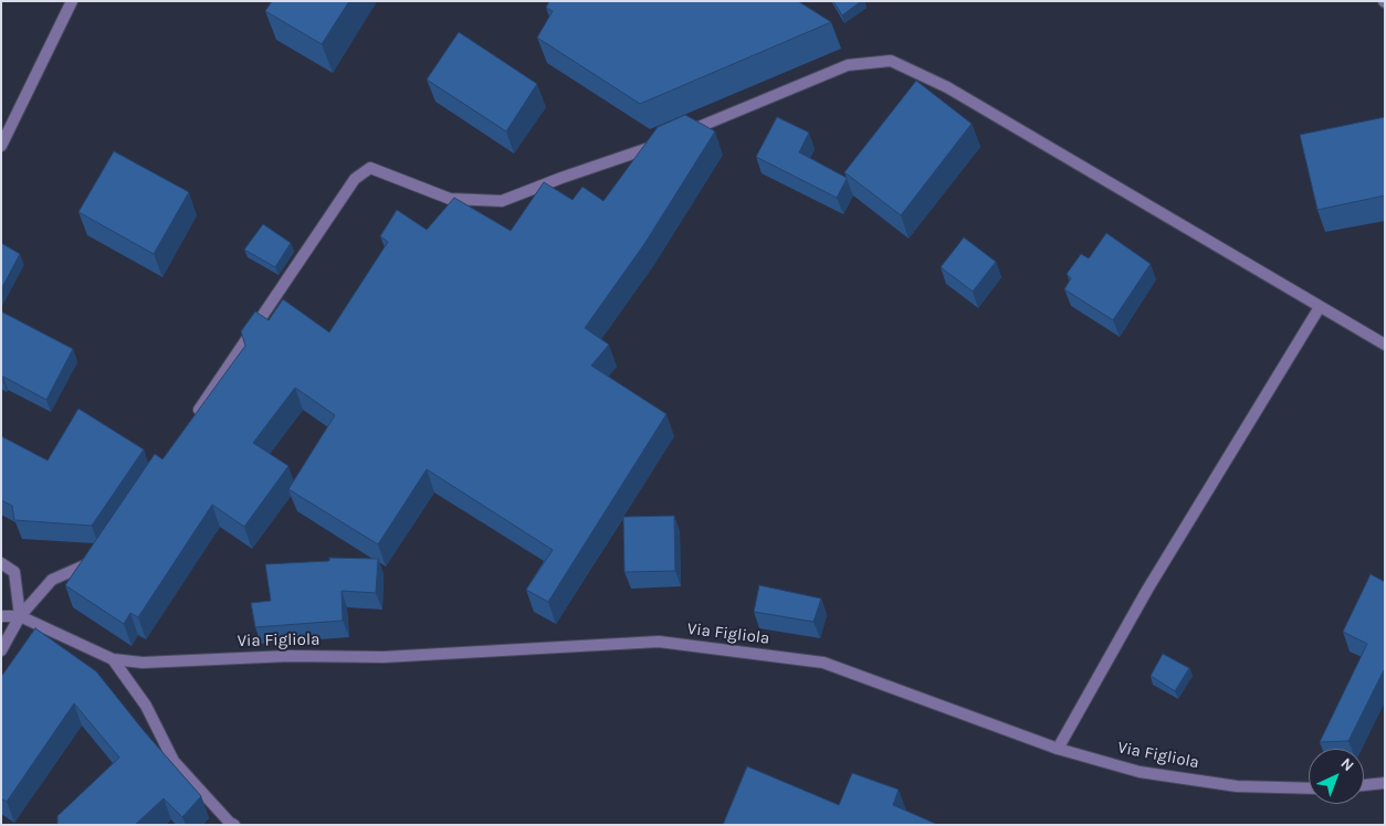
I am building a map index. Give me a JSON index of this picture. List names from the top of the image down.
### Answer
{
  "streets": {
    "street": ["Via Figliola"]
  },
  "north": "top right"
}
